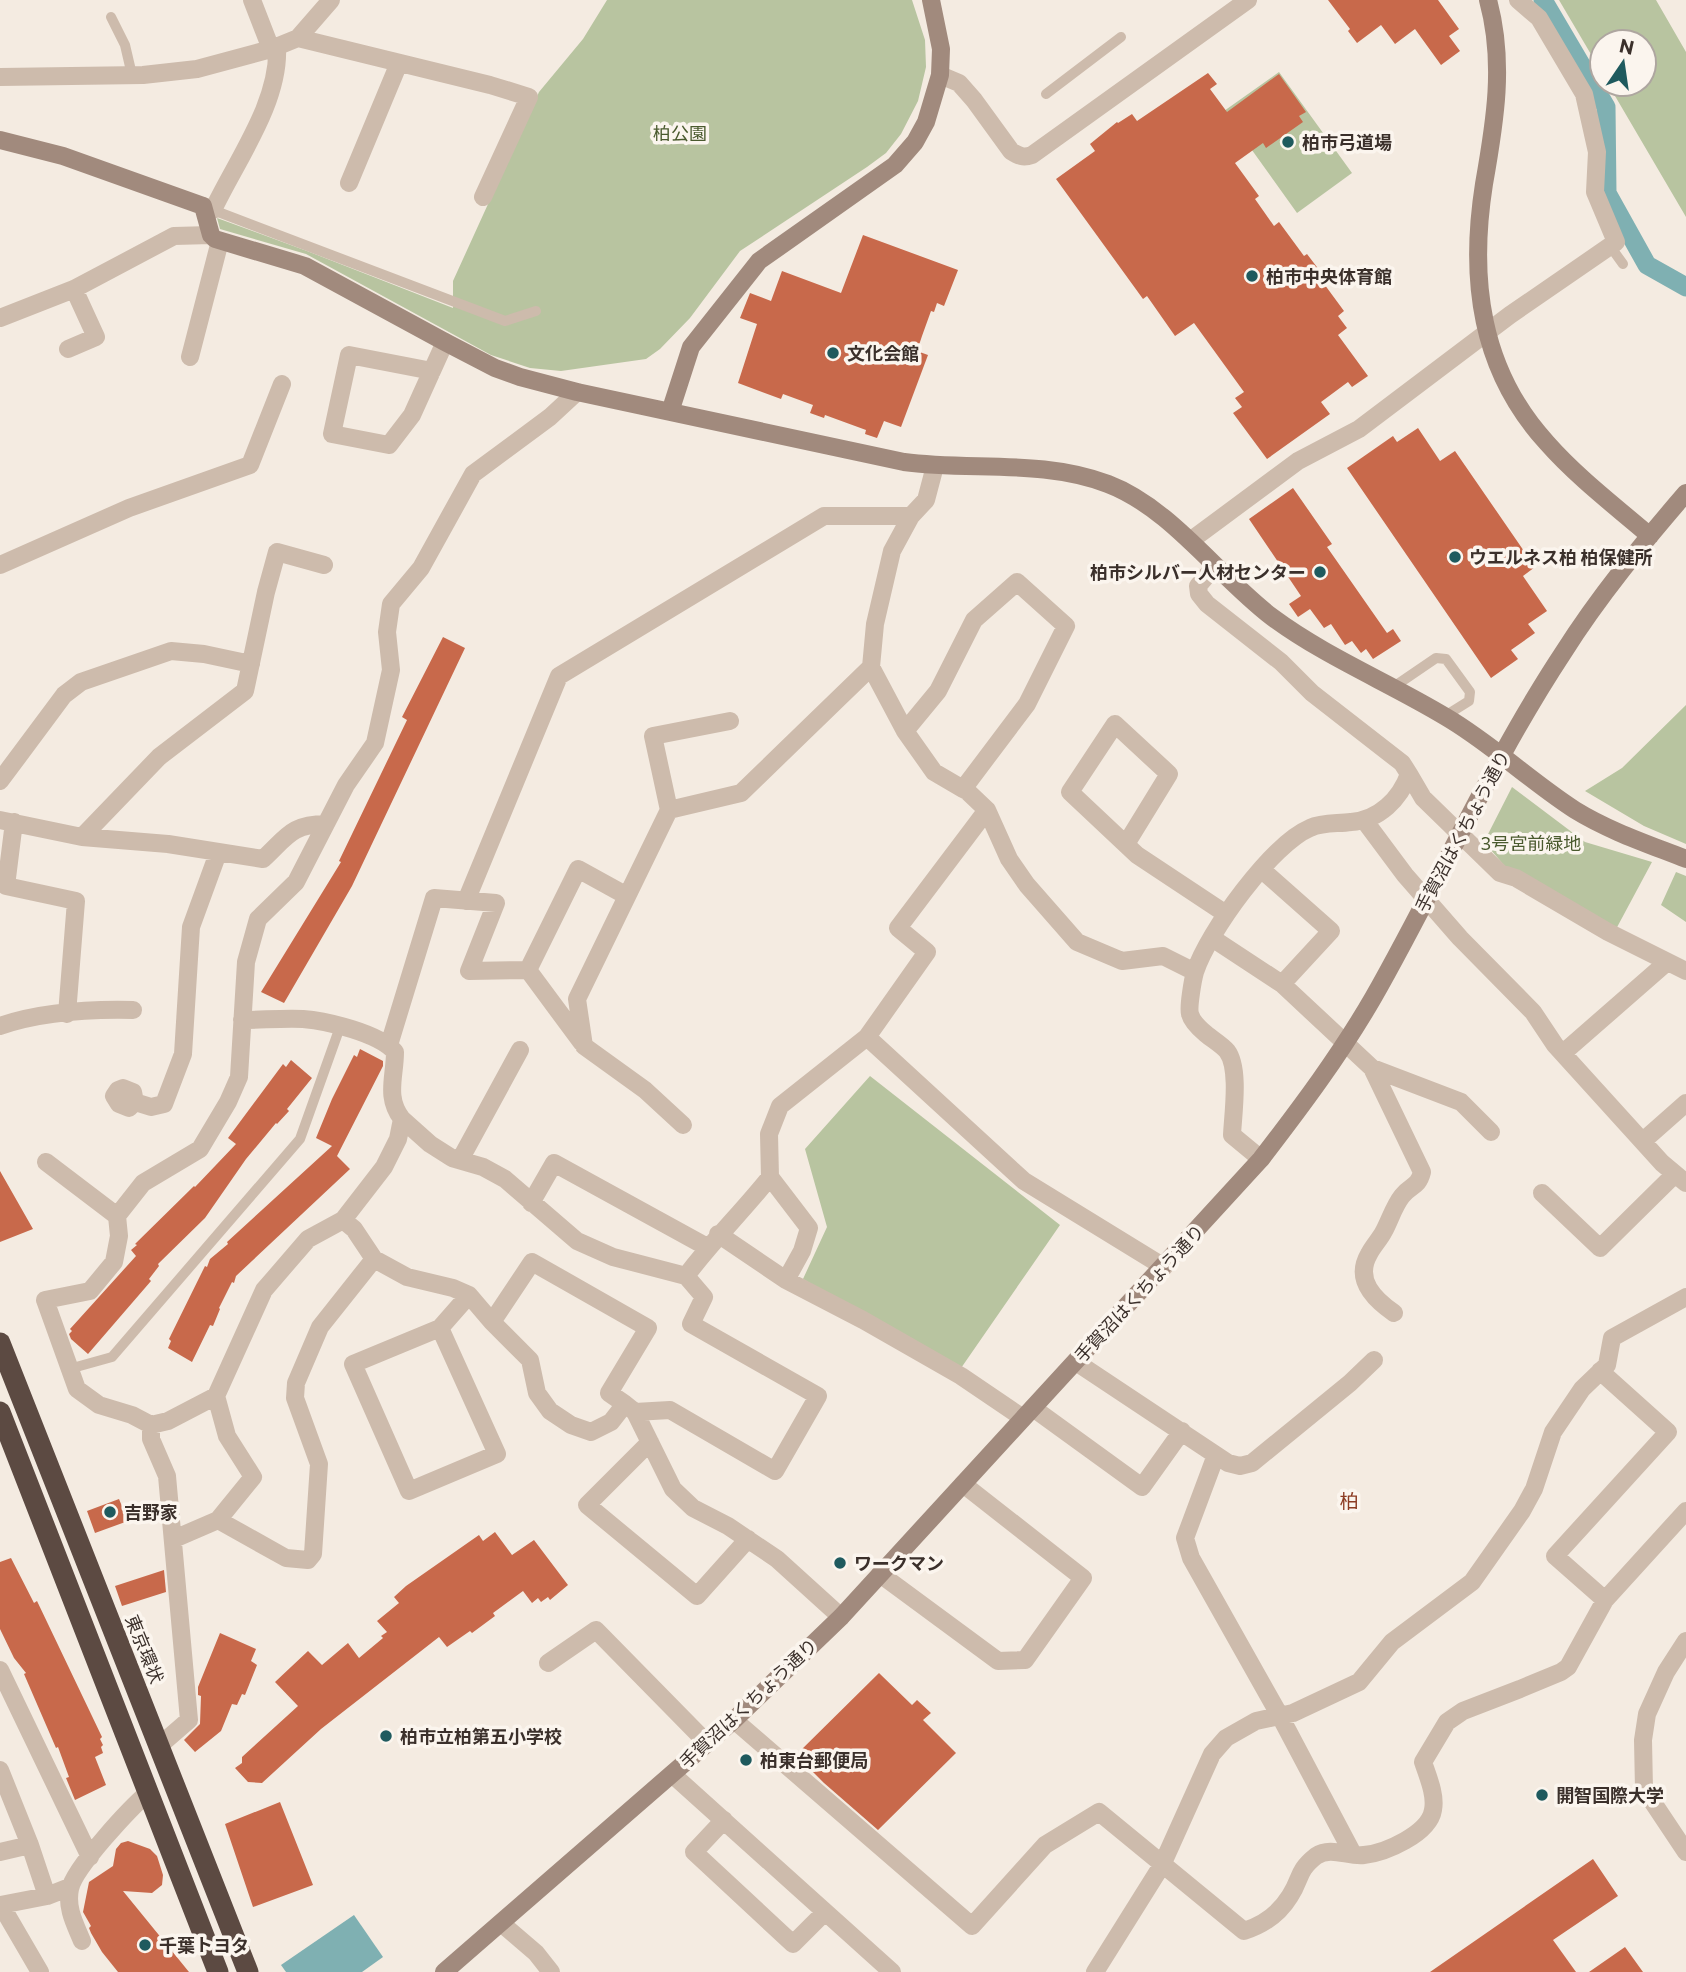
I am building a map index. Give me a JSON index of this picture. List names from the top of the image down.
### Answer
{
  "streets": {
    "highway": ["東京環状"],
    "street": ["手賀沼はくちょう通り"]
  },
  "districts": ["柏"],
  "parks": ["柏公園", "3号宮前緑地"],
  "places": [
    "柏市弓道場",
    "柏市中央体育館",
    "文化会館",
    "ウエルネス柏 柏保健所",
    "柏市シルバー人材センター",
    "吉野家",
    "ワークマン",
    "柏市立柏第五小学校",
    "柏東台郵便局",
    "開智国際大学",
    "千葉トヨタ"
  ],
  "north": "top"
}
